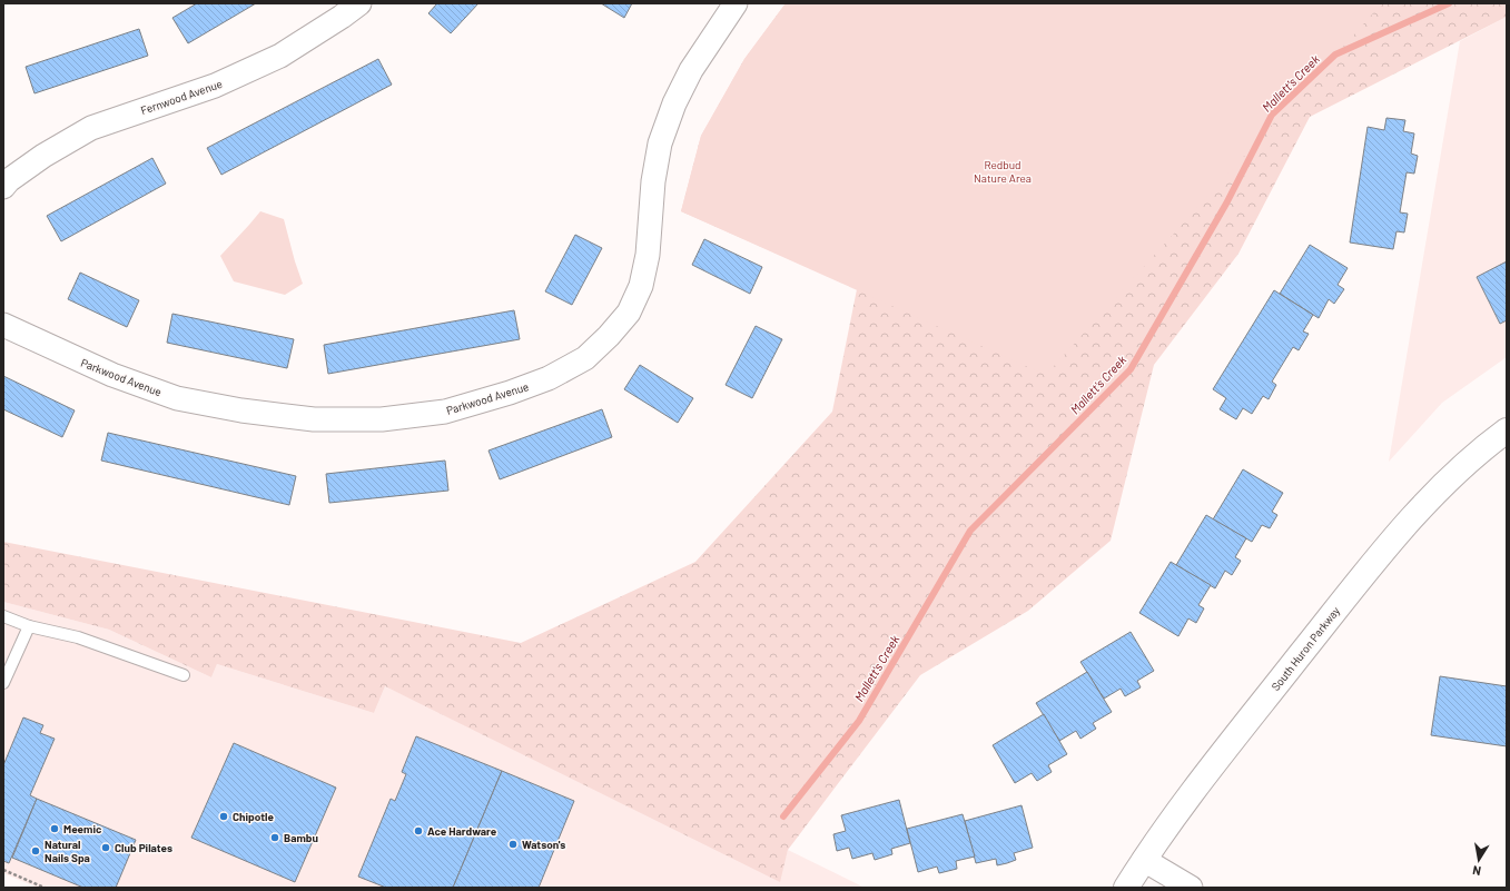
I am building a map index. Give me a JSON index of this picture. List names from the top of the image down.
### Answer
{
  "streets": {
    "main road": ["South Huron Parkway"],
    "street": ["Fernwood Avenue", "Parkwood Avenue"]
  },
  "water": ["Mallett's Creek"],
  "parks": ["Redbud Nature Area"],
  "places": [
    "Chipotle",
    "Meemic",
    "Ace Hardware",
    "Bambu",
    "Watson's",
    "Club Pilates",
    "Natural Nails Spa"
  ],
  "north": "bottom"
}
